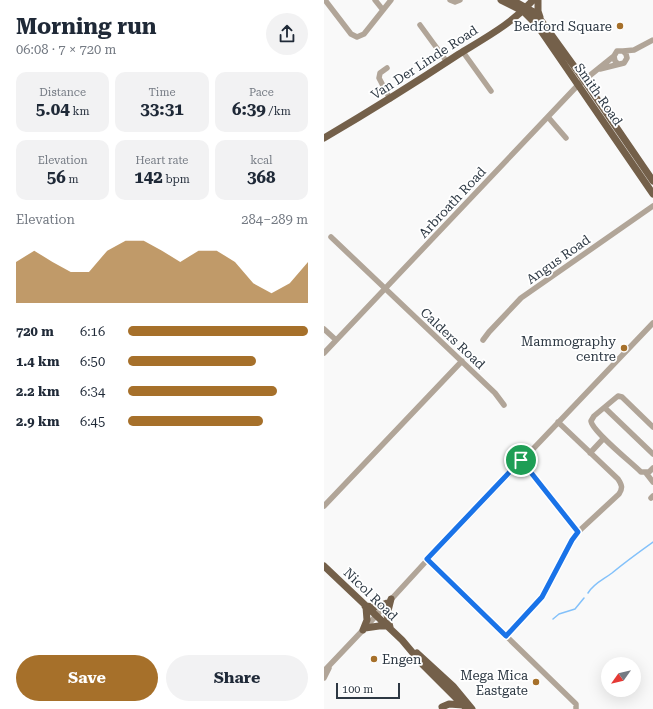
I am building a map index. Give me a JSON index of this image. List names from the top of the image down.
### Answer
{
  "streets": {
    "main road": ["Van Der Linde Road", "Smith Road", "Nicol Road"],
    "street": ["Arbroath Road", "Angus Road", "Calders Road"]
  },
  "crossings": [
    ["Van Der Linde Road", "Smith Road"],
    ["Smith Road", "Arbroath Road"],
    ["Arbroath Road", "Calders Road"]
  ],
  "places": [
    "Bedford Square",
    "Mammography centre",
    "Engen",
    "Mega Mica Eastgate"
  ],
  "scale_bar": "100 m",
  "north": "bottom left",
  "page": {
    "heading": ["Morning run", "06:08 · 7 × 720 m"],
    "stats": [
      ["Distance", "5.04 km"],
      ["Time", "33:31"],
      ["Pace", "6:39 /km"],
      ["Elevation", "56 m"],
      ["Heart rate", "142 bpm"],
      ["kcal", "368"]
    ],
    "chart": ["Elevation", "284–289 m"],
    "list": [
      {
        "name": "720 m",
        "note": "6:16"
      },
      {
        "name": "1.4 km",
        "note": "6:50"
      },
      {
        "name": "2.2 km",
        "note": "6:34"
      },
      {
        "name": "2.9 km",
        "note": "6:45"
      }
    ],
    "buttons": ["Save", "Share"],
    "scale": "100 m"
  }
}
